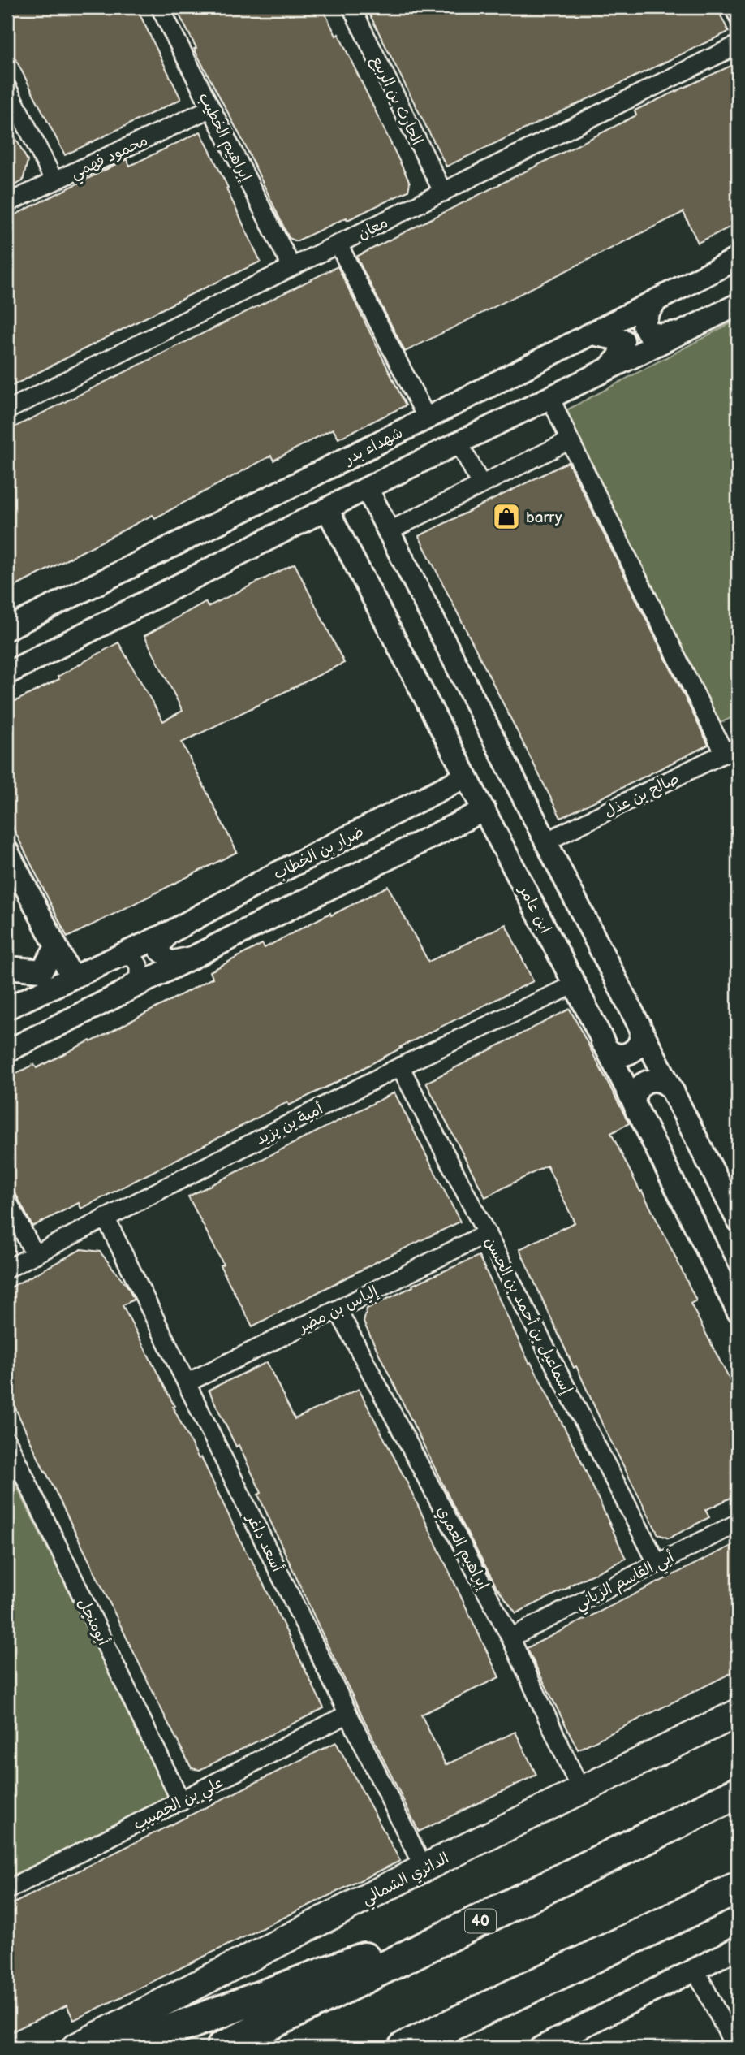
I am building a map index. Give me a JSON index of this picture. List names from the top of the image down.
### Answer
{
  "streets": {
    "highway": ["40"],
    "main road": ["الدائري الشمالي"],
    "street": [
      "الحارث بن الربيع",
      "إبراهيم الخطيب",
      "محمود فهمي",
      "معان",
      "شهداء بدر",
      "صالح بن عذل",
      "ضرار بن الخطاب",
      "ابن عامر",
      "أمية بن يزيد",
      "إلياس بن مضر",
      "إسماعيل بن أحمد بن الحسن",
      "أسعد داغر",
      "إبراهيم العمري",
      "أبي القاسم الزياني",
      "أبومنجل",
      "علي بن الخصيب"
    ]
  },
  "crossings": [
    ["الحارث بن الربيع", "معان"],
    ["إبراهيم الخطيب", "محمود فهمي"],
    ["إبراهيم الخطيب", "معان"],
    ["ضرار بن الخطاب", "ابن عامر"],
    ["ابن عامر", "أمية بن يزيد"],
    ["أمية بن يزيد", "إسماعيل بن أحمد بن الحسن"],
    ["أمية بن يزيد", "أسعد داغر"],
    ["إلياس بن مضر", "إسماعيل بن أحمد بن الحسن"],
    ["إلياس بن مضر", "أسعد داغر"],
    ["إلياس بن مضر", "إبراهيم العمري"],
    ["إسماعيل بن أحمد بن الحسن", "أبي القاسم الزياني"],
    ["أسعد داغر", "علي بن الخصيب"],
    ["أسعد داغر", "الدائري الشمالي"],
    ["إبراهيم العمري", "أبي القاسم الزياني"],
    ["إبراهيم العمري", "الدائري الشمالي"],
    ["أبومنجل", "علي بن الخصيب"]
  ],
  "places": {
    "shop": ["barry"]
  }
}
